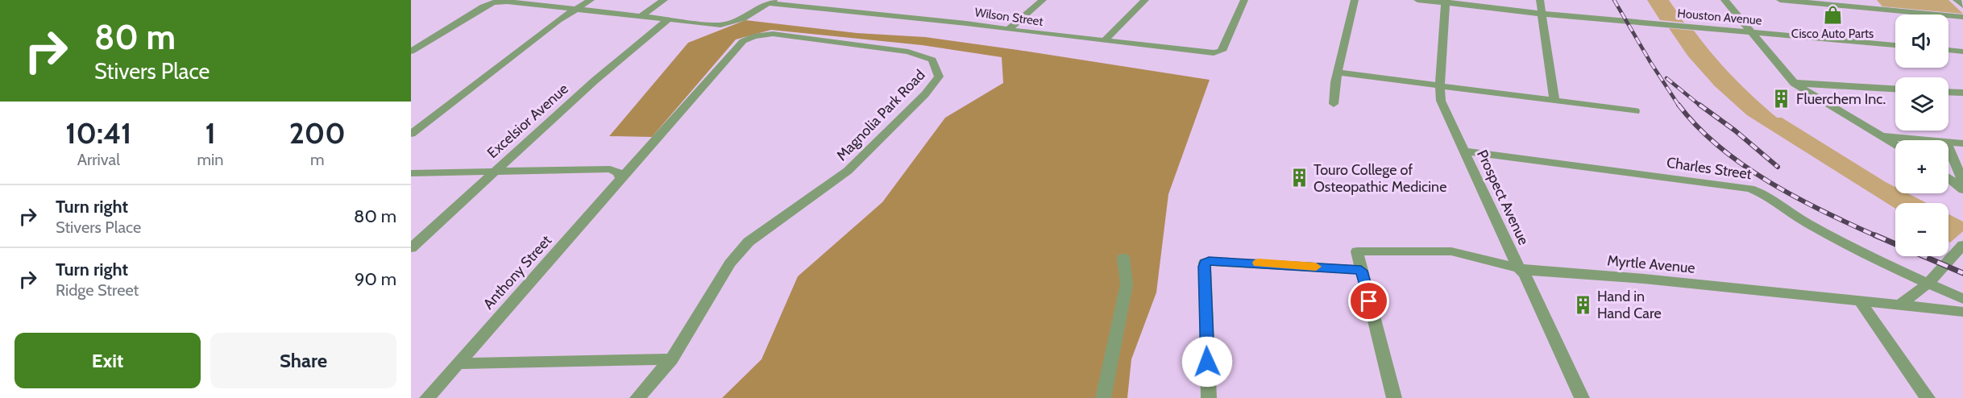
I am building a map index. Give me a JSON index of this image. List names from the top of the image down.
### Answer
{
  "streets": {
    "street": [
      "Wilson Street",
      "Houston Avenue",
      "Magnolia Park Road",
      "Excelsior Avenue",
      "Charles Street",
      "Prospect Avenue",
      "Myrtle Avenue",
      "Anthony Street"
    ]
  },
  "crossings": [
    ["Houston Avenue", "Prospect Avenue"],
    ["Magnolia Park Road", "Anthony Street"],
    ["Charles Street", "Prospect Avenue"],
    ["Prospect Avenue", "Myrtle Avenue"]
  ],
  "places": {
    "shop": ["Cisco Auto Parts"],
    "building": ["Fluerchem Inc.", "Touro College of Osteopathic Medicine", "Hand in Hand Care"]
  },
  "page": {
    "turn": ["80 m", "Stivers Place"],
    "map_buttons": ["+", "−"],
    "eta": [
      "10:41",
      "Arrival",
      "1",
      "min",
      "200",
      "m"
    ],
    "list": [
      {
        "name": "Turn right",
        "note": "Stivers Place",
        "value": "80 m"
      },
      {
        "name": "Turn right",
        "note": "Ridge Street",
        "value": "90 m"
      }
    ],
    "buttons": ["Exit", "Share"]
  }
}
